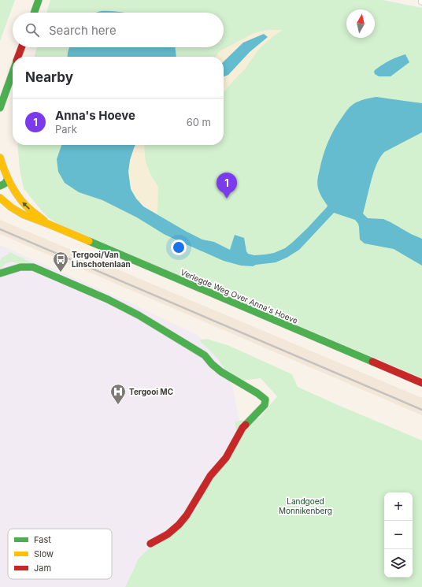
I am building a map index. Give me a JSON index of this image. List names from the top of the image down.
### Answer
{
  "streets": {
    "main road": ["Verlegde Weg Over Anna's Hoeve"]
  },
  "parks": ["Landgoed Monnikenberg"],
  "places": {
    "bus stop": ["Tergooi/Van Linschotenlaan"],
    "hospital": ["Tergooi MC"]
  },
  "legend": ["Fast", "Slow", "Jam"],
  "north": "top",
  "page": {
    "search": "Search here",
    "heading": "Nearby",
    "list": [
      {
        "mark": "1",
        "name": "Anna's Hoeve",
        "note": "Park",
        "value": "60 m"
      }
    ],
    "pins": "1",
    "map_buttons": ["+", "−"]
  }
}
